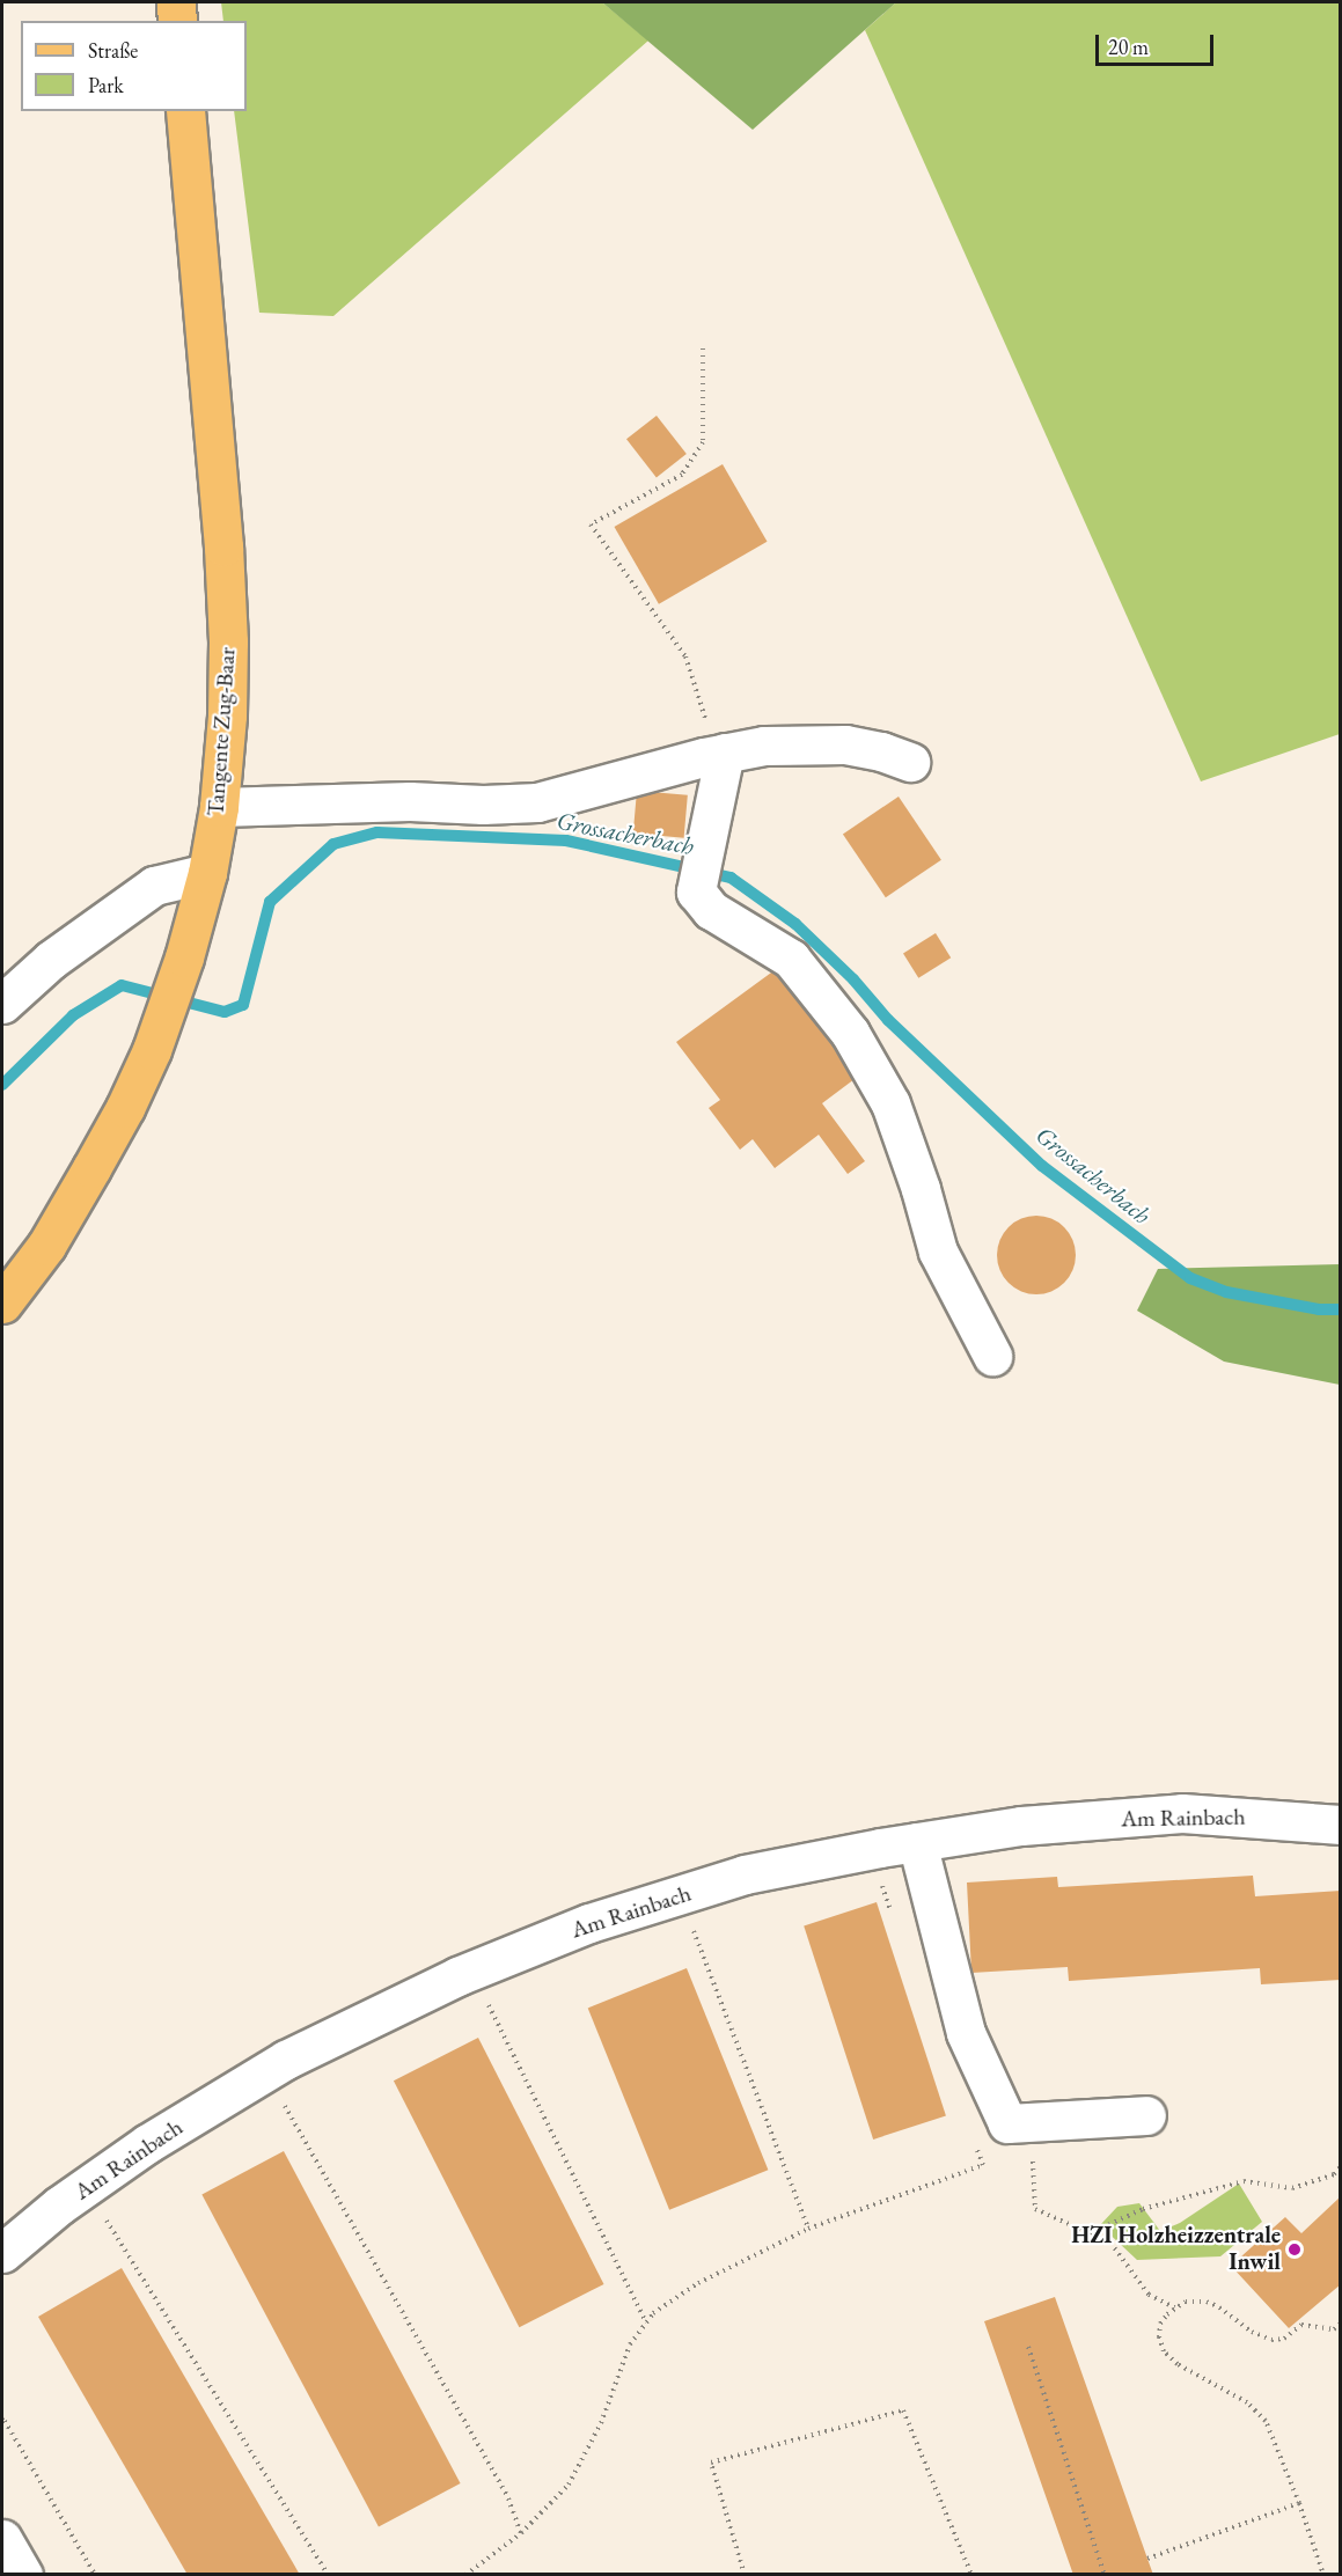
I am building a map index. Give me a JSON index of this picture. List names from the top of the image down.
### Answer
{
  "streets": {
    "main road": ["Tangente Zug-Baar"],
    "street": ["Am Rainbach"]
  },
  "water": ["Grossacherbach"],
  "places": ["HZI Holzheizzentrale Inwil"],
  "legend": ["Straße", "Park"],
  "scale_bar": "20 m"
}
